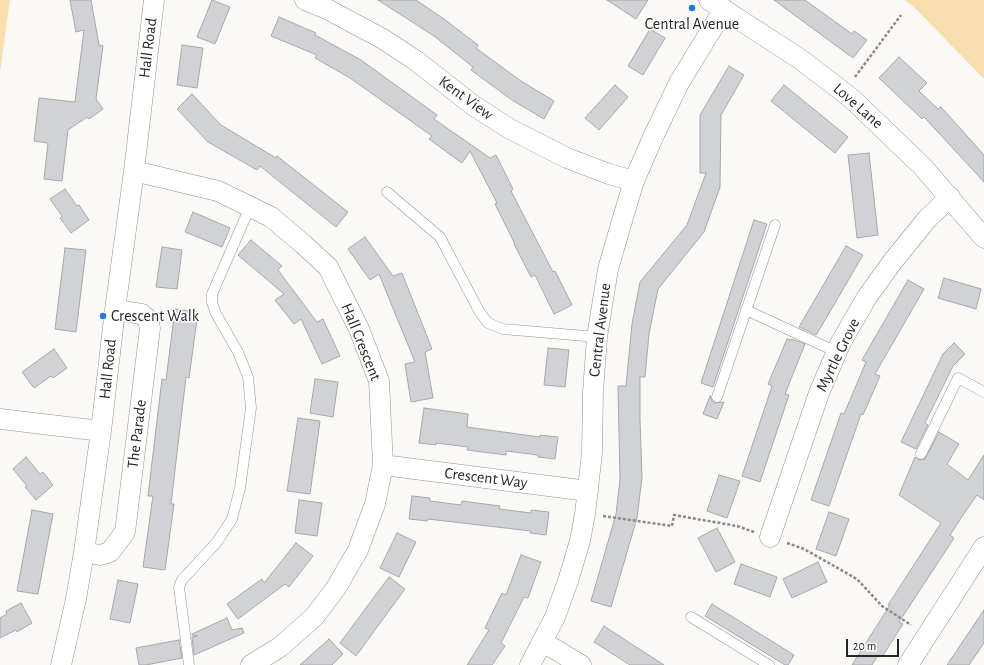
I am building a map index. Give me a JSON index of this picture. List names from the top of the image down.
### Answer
{
  "streets": {
    "street": [
      "Hall Road",
      "Kent View",
      "Love Lane",
      "Central Avenue",
      "Hall Crescent",
      "Myrtle Grove",
      "The Parade",
      "Crescent Way"
    ]
  },
  "crossings": [
    ["Hall Road", "Hall Crescent"],
    ["Hall Road", "The Parade"],
    ["Kent View", "Central Avenue"],
    ["Love Lane", "Central Avenue"],
    ["Love Lane", "Myrtle Grove"],
    ["Central Avenue", "Crescent Way"],
    ["Hall Crescent", "Crescent Way"]
  ],
  "places": ["Central Avenue", "Crescent Walk"],
  "scale_bar": "20 m"
}
